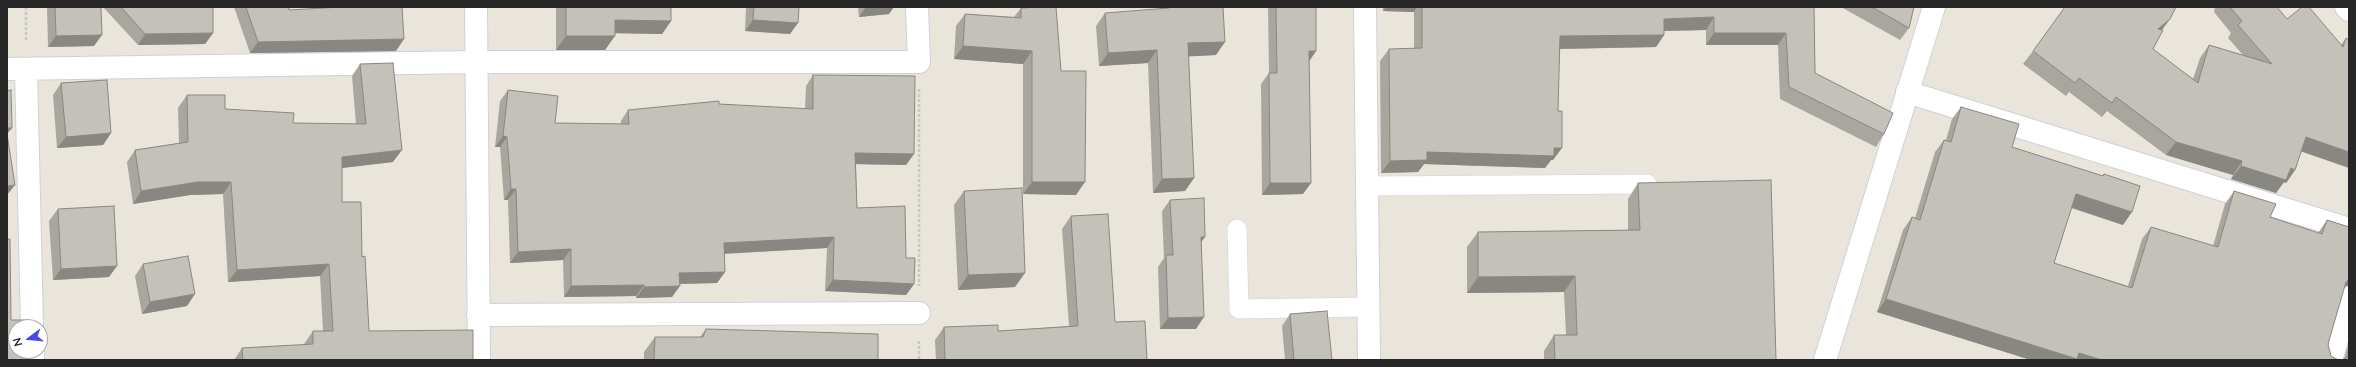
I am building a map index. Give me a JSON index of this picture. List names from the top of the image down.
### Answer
{
  "north": "left"
}
